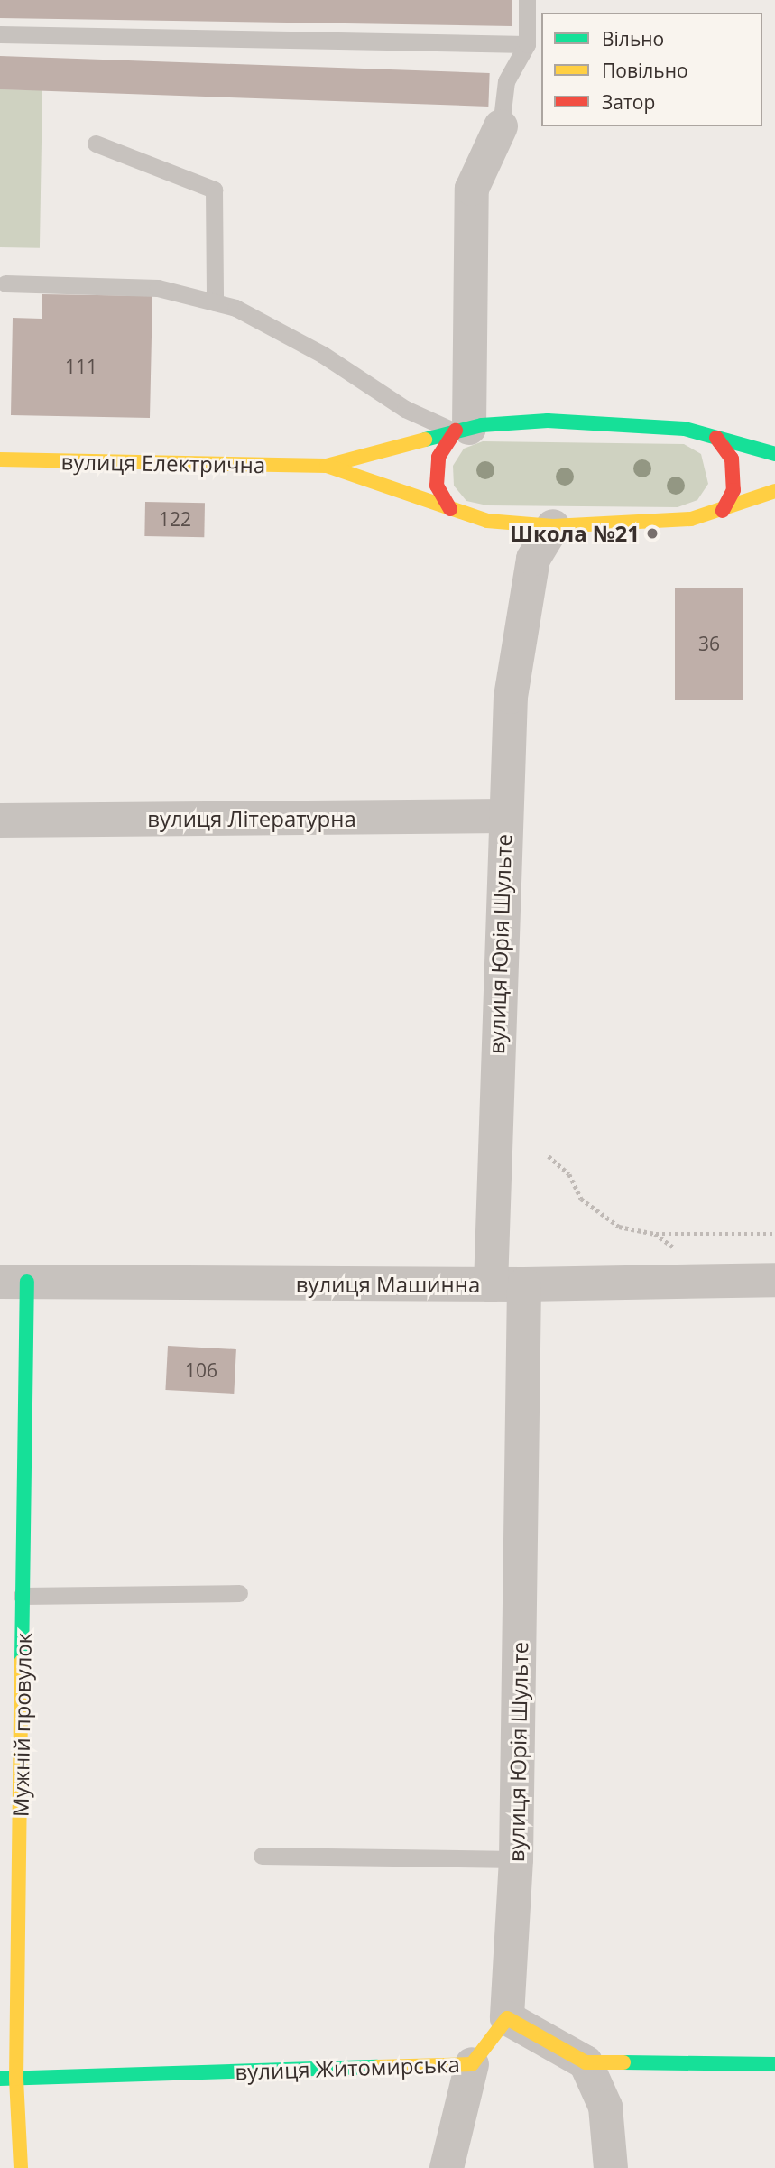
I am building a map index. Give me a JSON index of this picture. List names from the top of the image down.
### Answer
{
  "streets": {
    "street": [
      "вулиця Електрична",
      "вулиця Літературна",
      "вулиця Юрія Шульте",
      "вулиця Машинна",
      "Мужній провулок",
      "вулиця Житомирська"
    ]
  },
  "crossings": [
    ["вулиця Літературна", "вулиця Юрія Шульте"],
    ["вулиця Юрія Шульте", "вулиця Машинна"],
    ["вулиця Машинна", "Мужній провулок"],
    ["Мужній провулок", "вулиця Житомирська"]
  ],
  "places": ["Школа №21"],
  "house_numbers": [
    "111",
    "122",
    "36",
    "106"
  ],
  "legend": ["Вільно", "Повільно", "Затор"]
}
